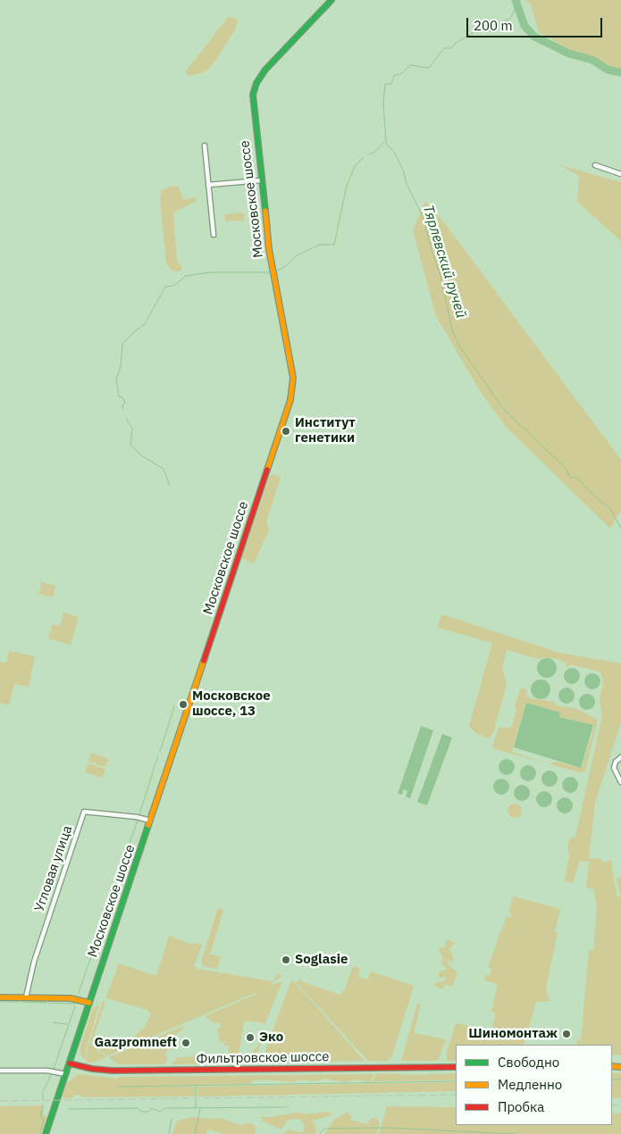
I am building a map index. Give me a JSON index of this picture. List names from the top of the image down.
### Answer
{
  "streets": {
    "main road": ["Московское шоссе", "Фильтровское шоссе"],
    "street": ["Угловая улица"]
  },
  "crossings": [
    ["Московское шоссе", "Угловая улица"],
    ["Московское шоссе", "Фильтровское шоссе"]
  ],
  "water": ["Тярлевский ручей"],
  "places": [
    "Институт генетики",
    "Московское шоссе, 13",
    "Soglasie",
    "Шиномонтаж",
    "Эко",
    "Gazpromneft"
  ],
  "legend": ["Свободно", "Медленно", "Пробка"],
  "scale_bar": "200 m"
}
